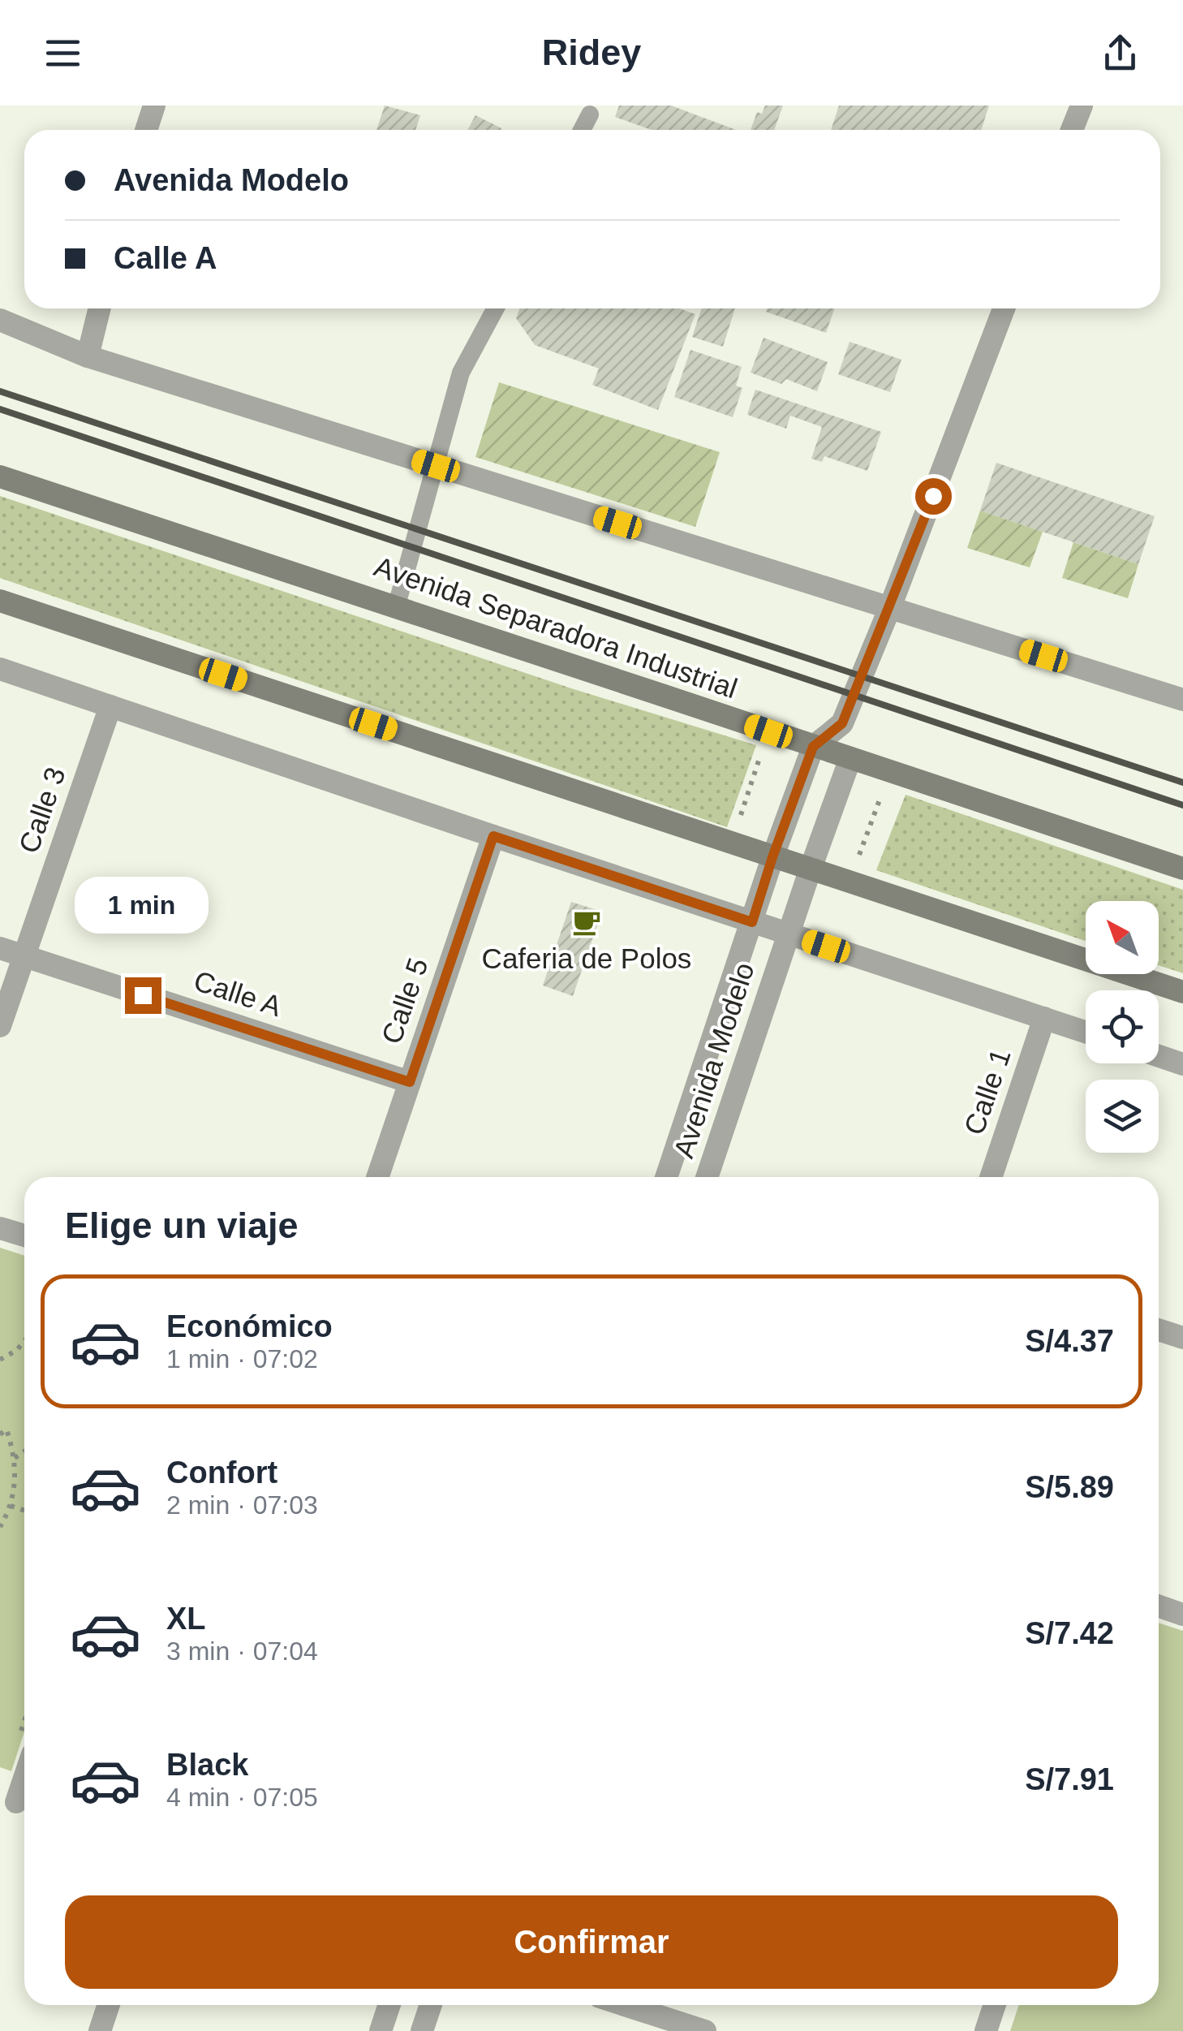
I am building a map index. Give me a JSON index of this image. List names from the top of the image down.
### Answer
{
  "streets": {
    "main road": ["Avenida Separadora Industrial"],
    "street": [
      "Calle 3",
      "Calle A",
      "Calle 5",
      "Avenida Modelo",
      "Calle 1"
    ]
  },
  "crossings": [
    ["Avenida Separadora Industrial", "Avenida Modelo"],
    ["Calle 3", "Calle A"],
    ["Calle A", "Calle 5"]
  ],
  "places": {
    "cafe": ["Caferia de Polos"]
  },
  "north": "top left",
  "page": {
    "header": "Ridey",
    "banner": ["Avenida Modelo", "Calle A"],
    "bubble": "1 min",
    "heading": "Elige un viaje",
    "list": [
      {
        "name": "Económico",
        "note": "1 min · 07:02",
        "value": "S/4.37"
      },
      {
        "name": "Confort",
        "note": "2 min · 07:03",
        "value": "S/5.89"
      },
      {
        "name": "XL",
        "note": "3 min · 07:04",
        "value": "S/7.42"
      },
      {
        "name": "Black",
        "note": "4 min · 07:05",
        "value": "S/7.91"
      }
    ],
    "buttons": "Confirmar"
  }
}
